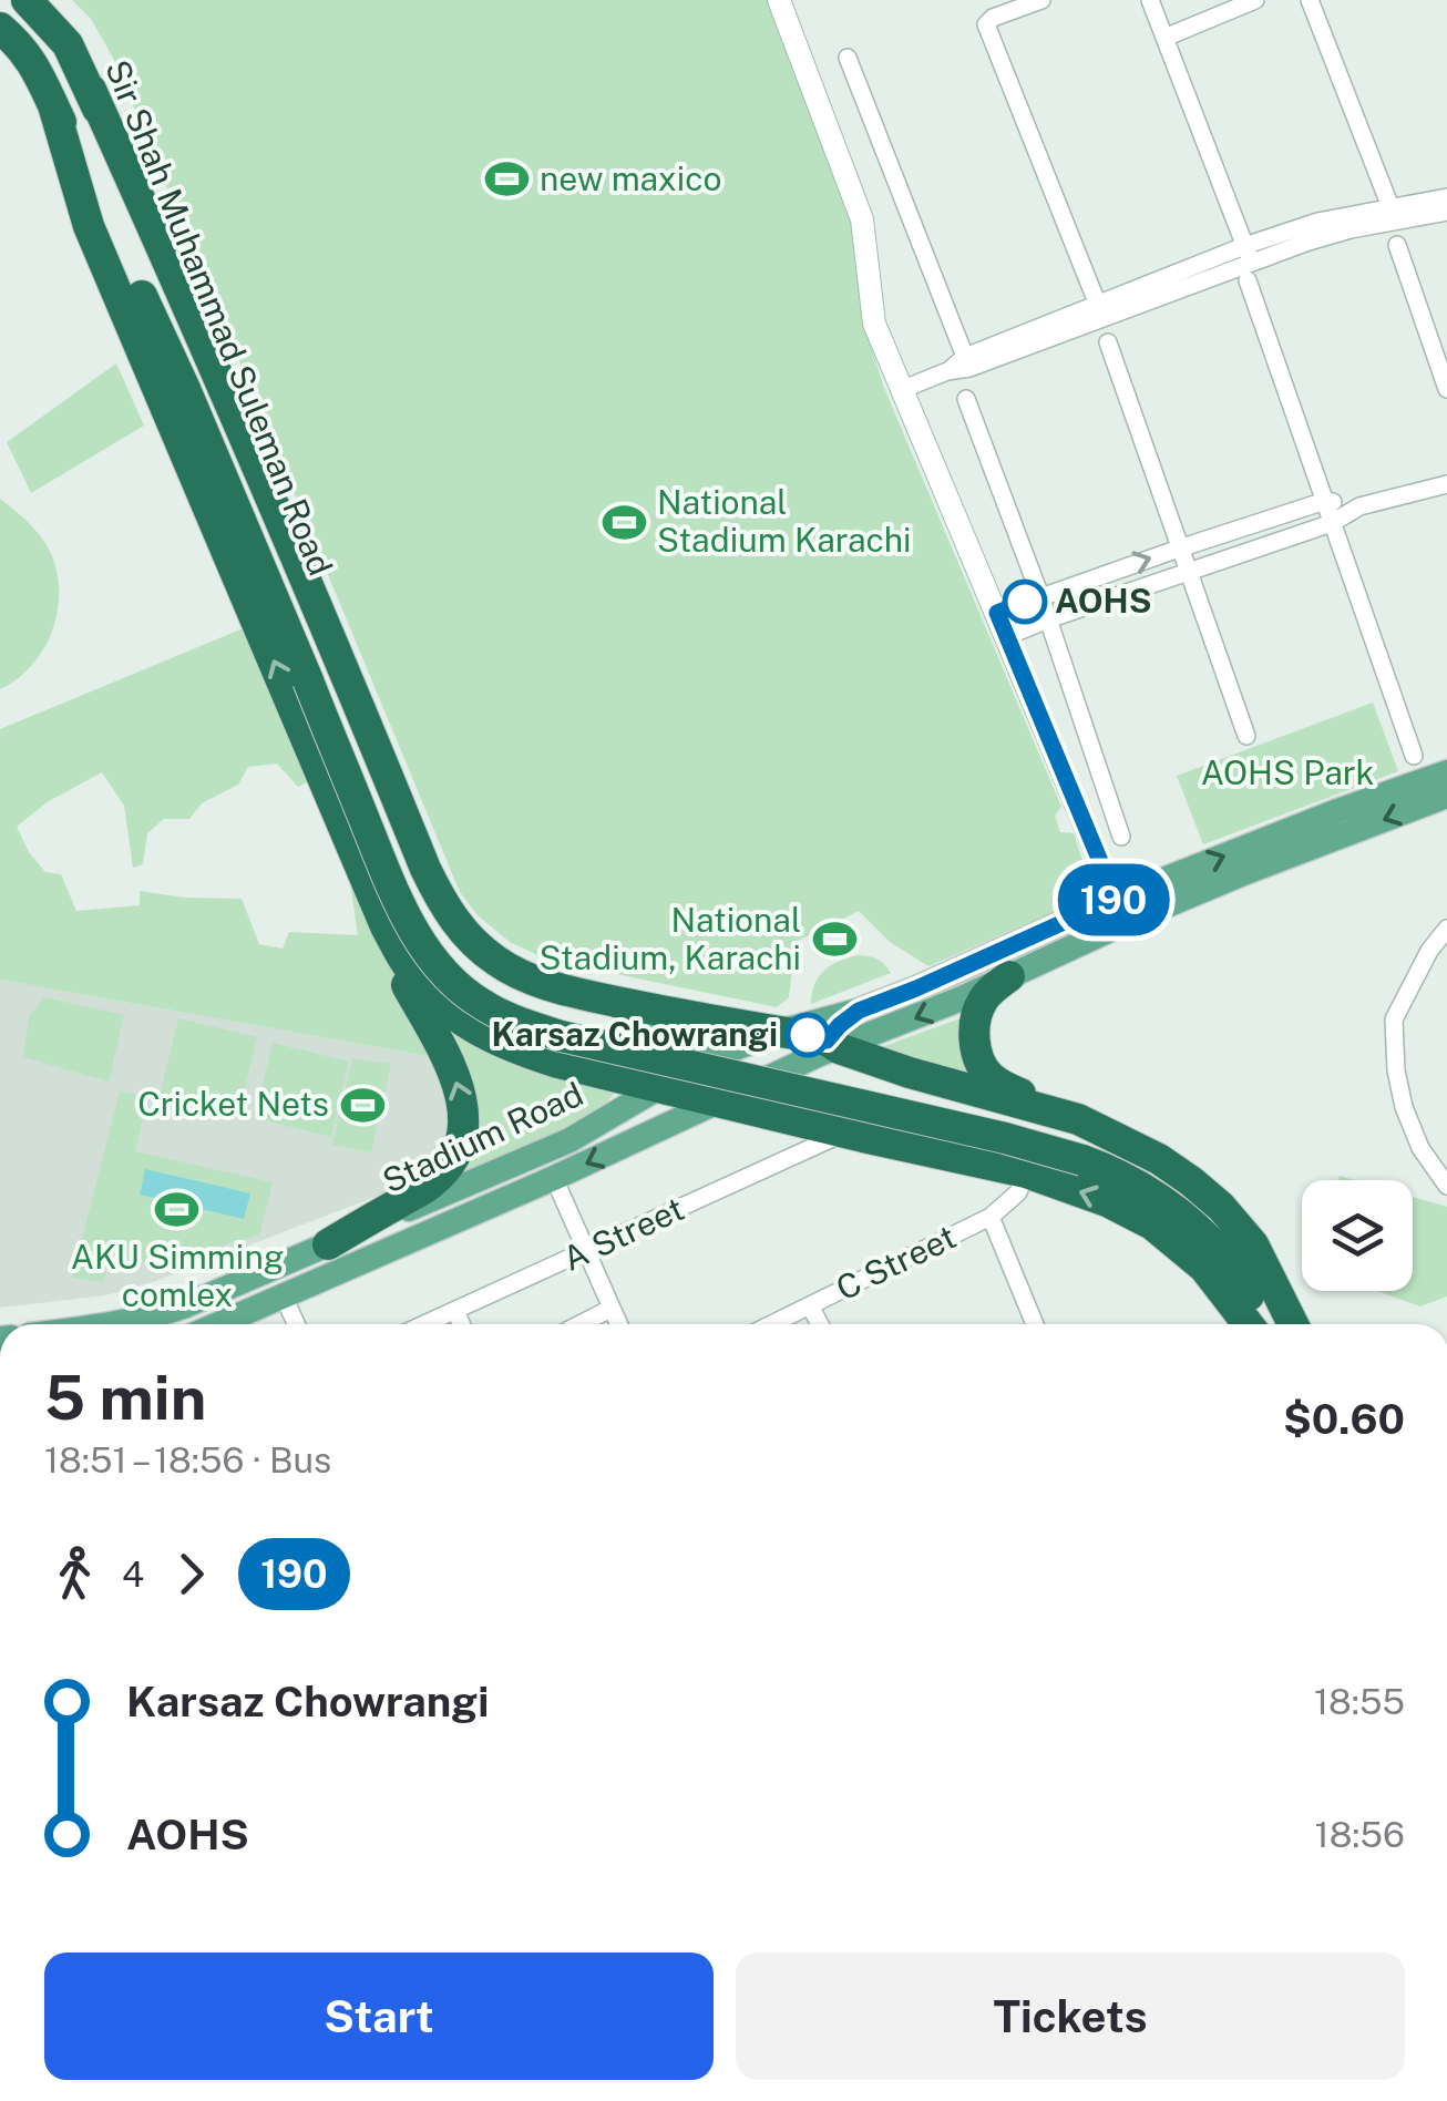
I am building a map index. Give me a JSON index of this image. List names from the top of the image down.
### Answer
{
  "streets": {
    "highway": ["Sir Shah Muhammad Suleman Road"],
    "main road": ["Stadium Road"],
    "street": ["A Street", "C Street"]
  },
  "parks": ["AOHS Park"],
  "places": {
    "sports": [
      "new maxico",
      "National Stadium Karachi",
      "National Stadium, Karachi",
      "Cricket Nets",
      "AKU Simming comlex"
    ],
    "other": ["AOHS", "Karsaz Chowrangi"]
  },
  "lines": ["bus line 190"],
  "page": {
    "on_map": "190",
    "heading": ["5 min", "18:51 – 18:56 · Bus", "$0.60"],
    "legs": ["4", "190"],
    "list": [
      {
        "name": "Karsaz Chowrangi",
        "value": "18:55"
      },
      {
        "name": "AOHS",
        "value": "18:56"
      }
    ],
    "buttons": ["Start", "Tickets"]
  }
}
